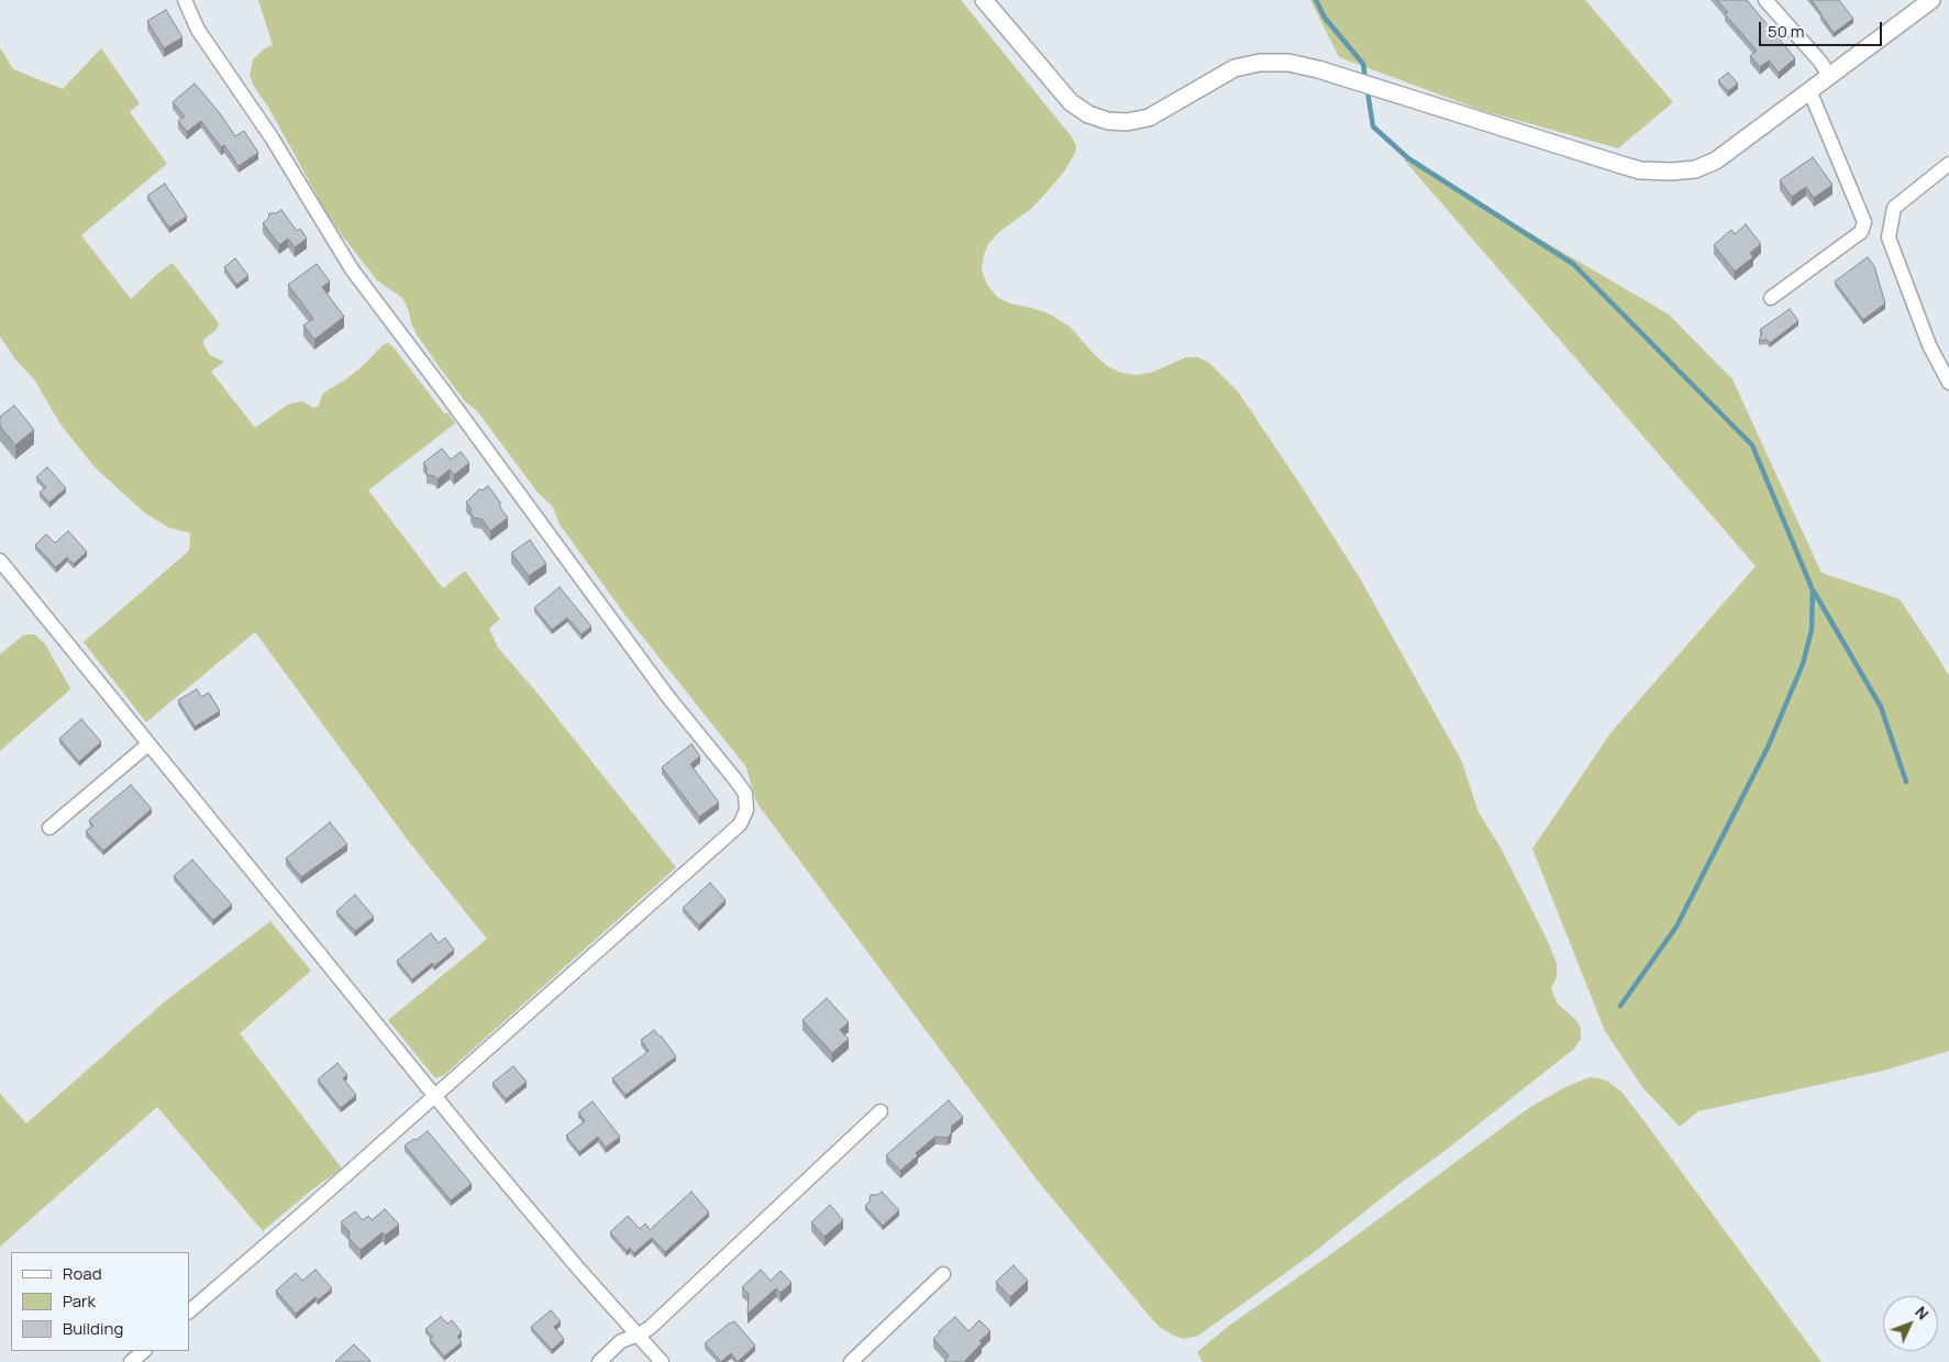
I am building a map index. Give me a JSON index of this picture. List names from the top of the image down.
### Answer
{
  "legend": ["Road", "Park", "Building"],
  "scale_bar": "50 m",
  "north": "top right"
}
